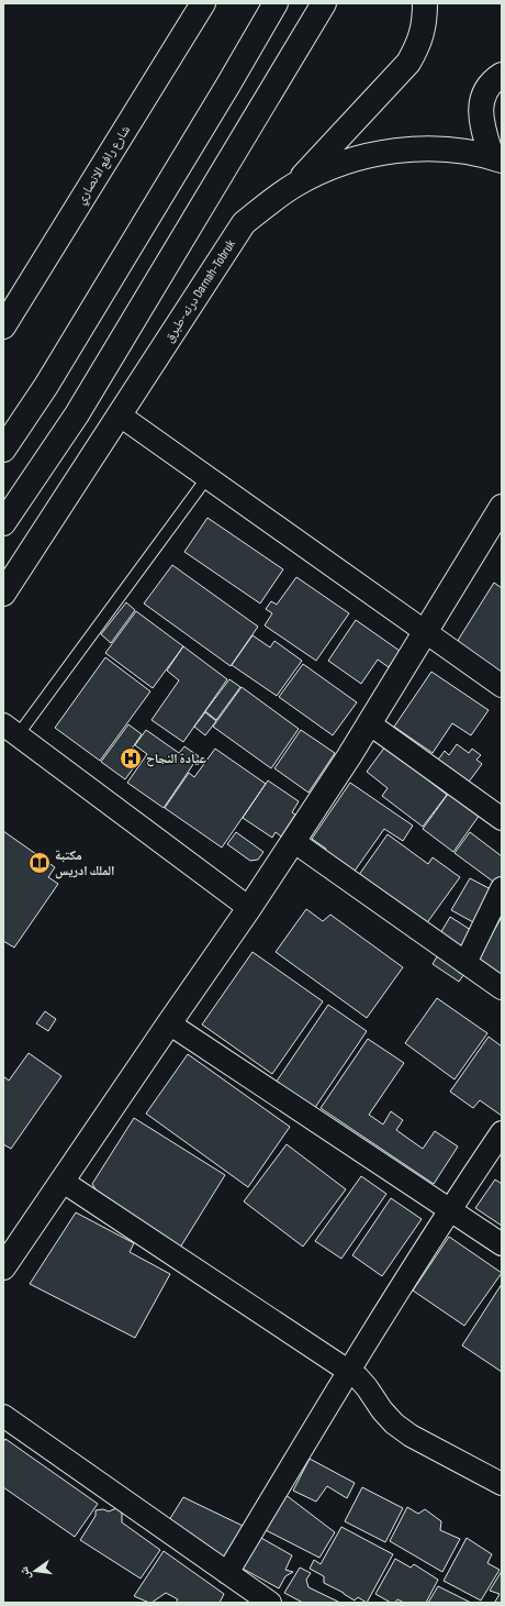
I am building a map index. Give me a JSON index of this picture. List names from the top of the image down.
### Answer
{
  "streets": {
    "main road": ["شارع رافع الانصاري", "درنه-طبرق Darnah-Tobruk"]
  },
  "places": {
    "hospital": ["عيادة النجاح"],
    "library": ["مكتبة الملك ادريس"]
  },
  "north": "left"
}
